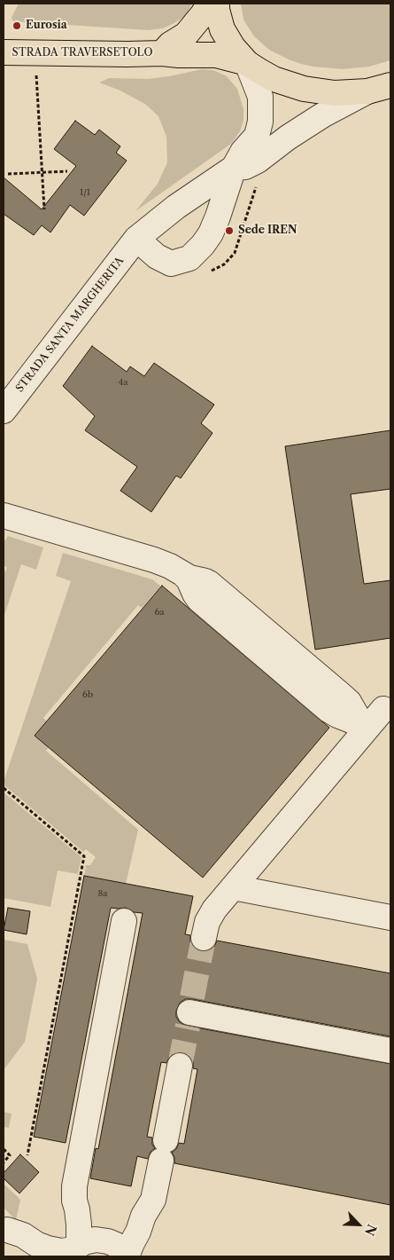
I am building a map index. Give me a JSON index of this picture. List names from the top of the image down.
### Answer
{
  "streets": {
    "main road": ["STRADA TRAVERSETOLO"],
    "street": ["STRADA SANTA MARGHERITA"]
  },
  "crossings": [
    ["STRADA TRAVERSETOLO", "STRADA SANTA MARGHERITA"]
  ],
  "places": ["Eurosia", "Sede IREN"],
  "house_numbers": [
    "1/1",
    "4a",
    "6a",
    "6b",
    "8a"
  ],
  "north": "bottom right"
}
